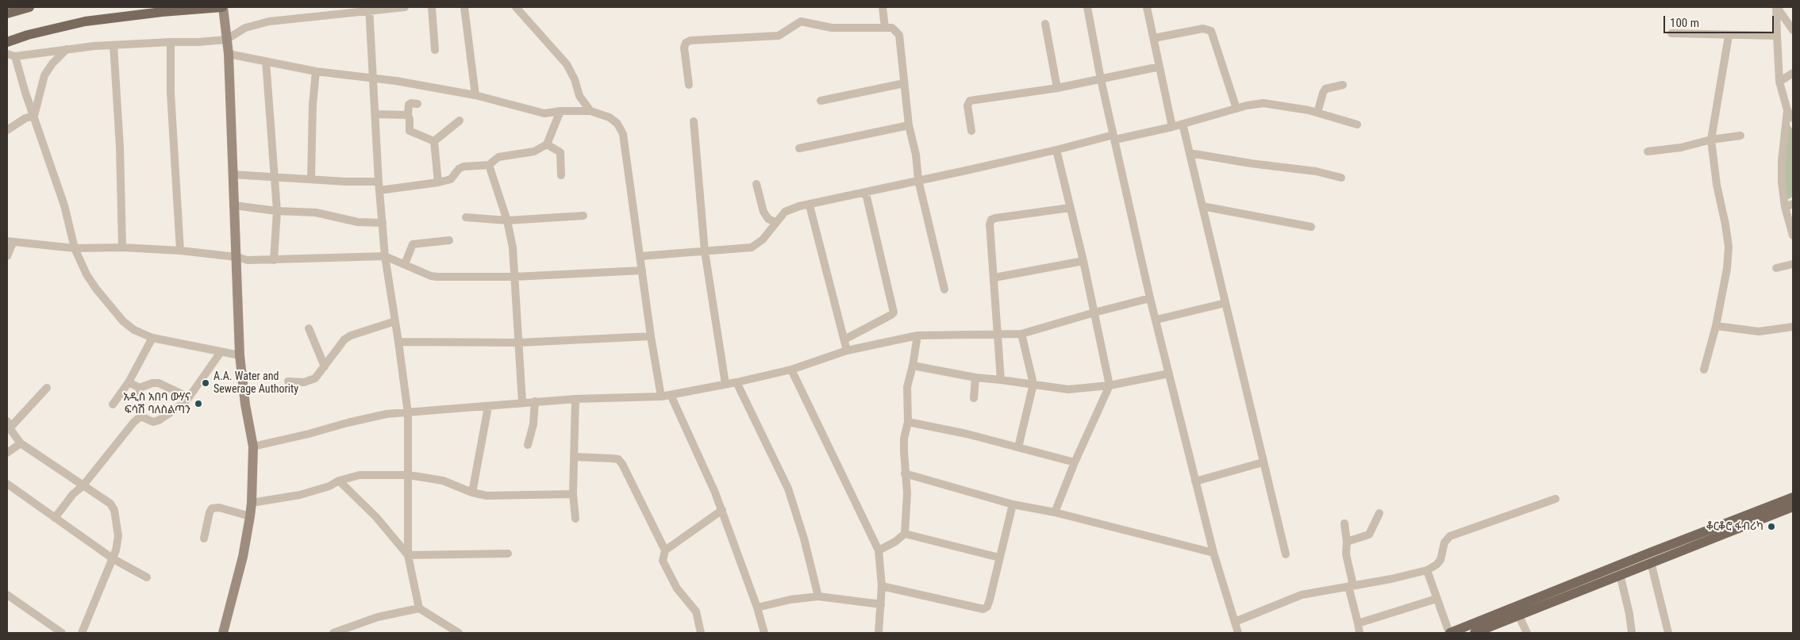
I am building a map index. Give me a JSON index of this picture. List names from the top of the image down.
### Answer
{
  "places": ["A.A. Water and Sewerage Authority", "አዲስ አበባ ውሃና ፍሳሽ ባለስልጣን", "ቆርቆሮ ፋብሪካ"],
  "scale_bar": "100 m"
}
